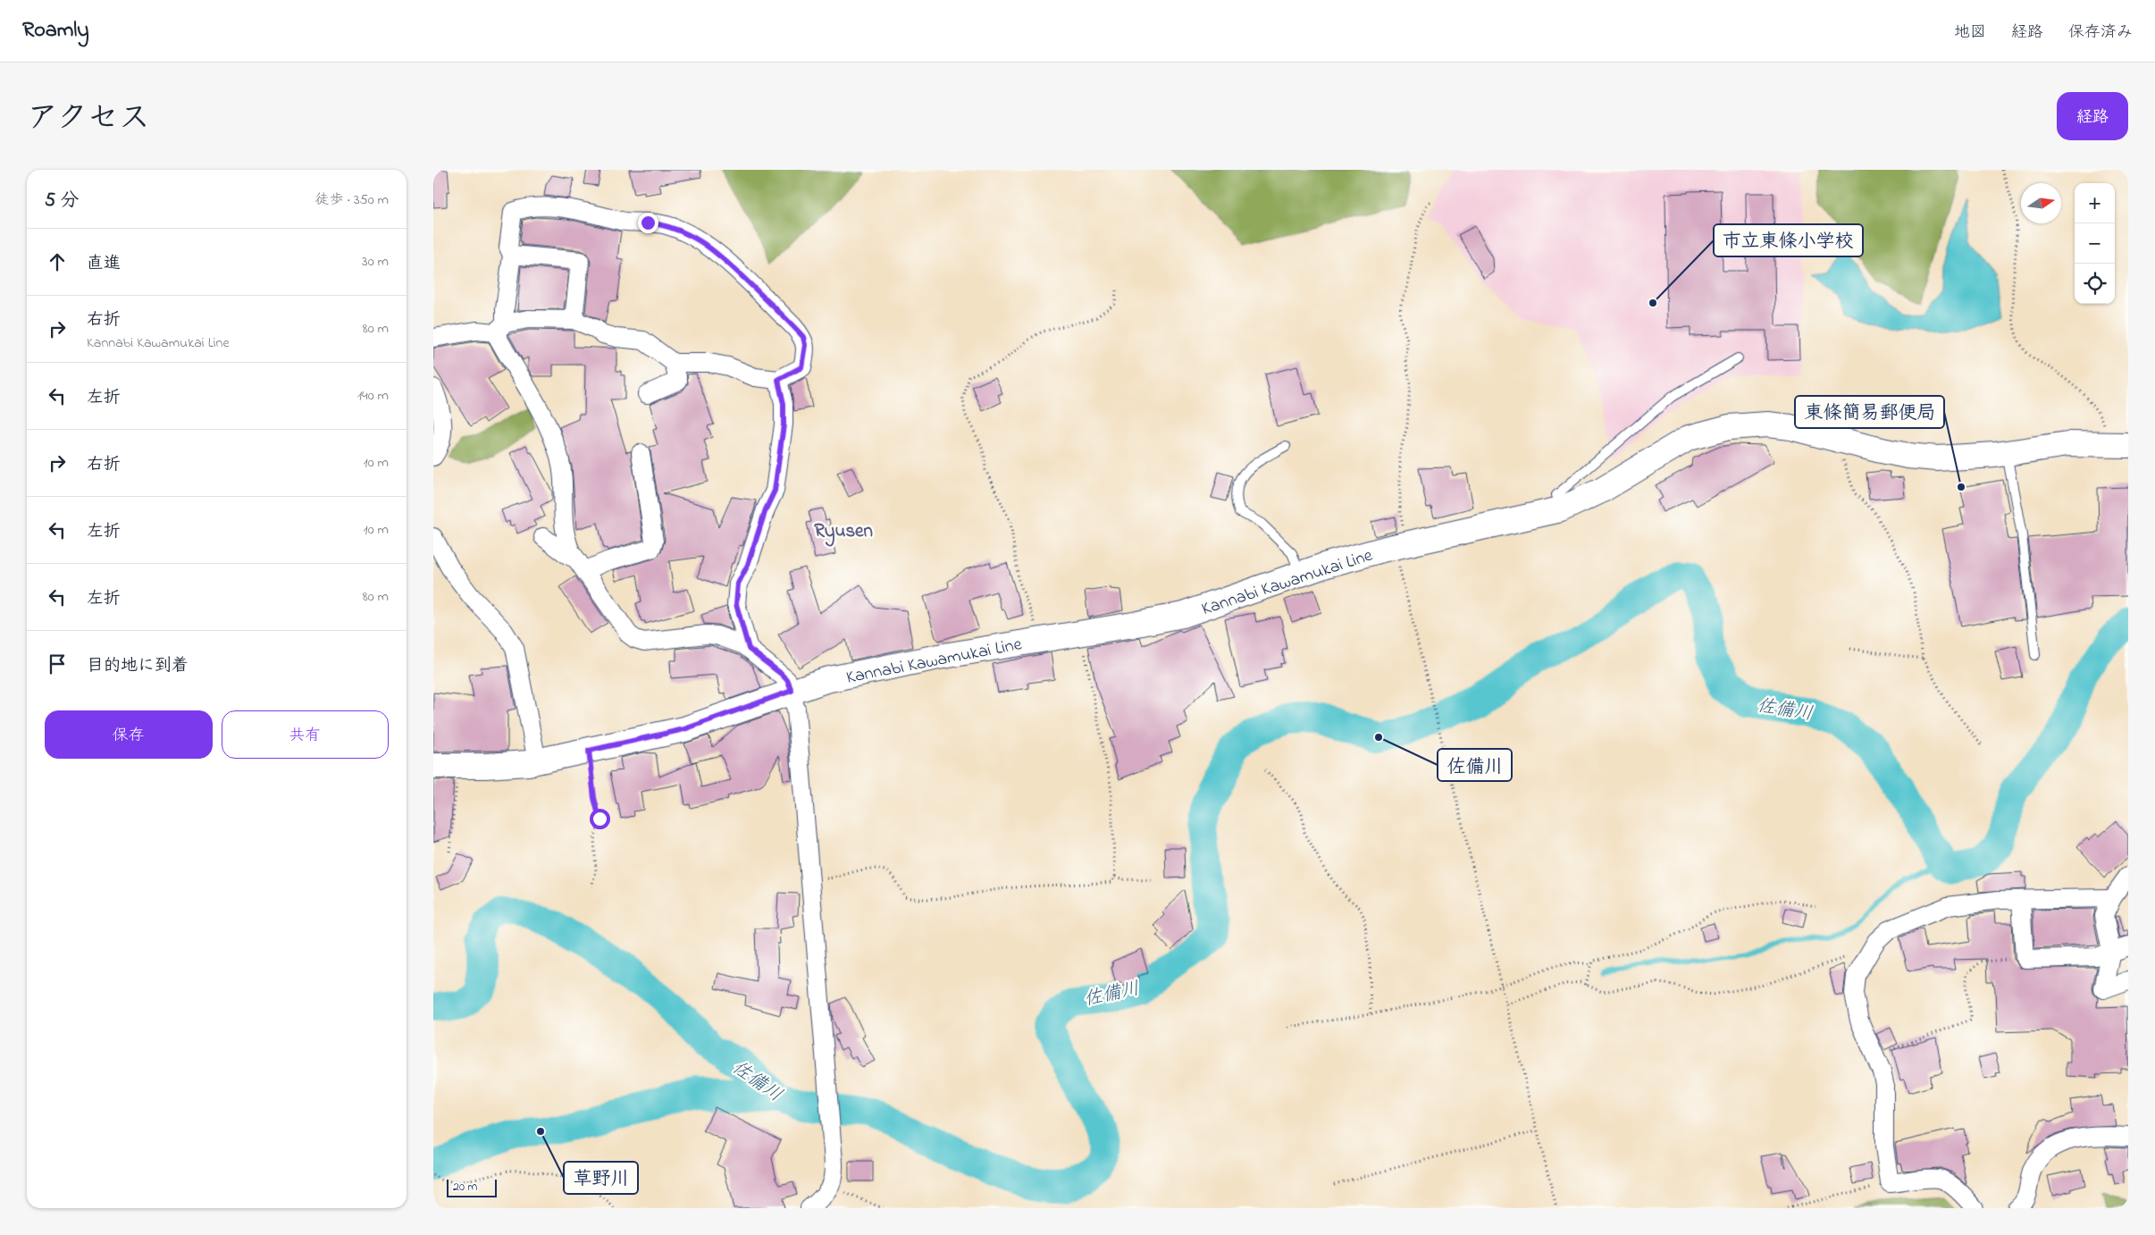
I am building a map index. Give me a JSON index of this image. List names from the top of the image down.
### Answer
{
  "streets": {
    "main road": ["Kannabi Kawamukai Line"]
  },
  "districts": ["Ryusen"],
  "water": ["佐備川"],
  "places": [
    "市立東條小学校",
    "東條簡易郵便局",
    "佐備川",
    "草野川"
  ],
  "scale_bar": "20 m",
  "north": "right",
  "page": {
    "header": "Roamly",
    "nav": ["地図", "経路", "保存済み"],
    "title": "アクセス",
    "buttons": [
      "経路",
      ["保存", "共有"]
    ],
    "heading": ["5 分", "徒歩 · 350 m"],
    "map_buttons": ["+", "−"],
    "list": [
      ["直進", "30 m"],
      ["右折", "Kannabi Kawamukai Line", "80 m"],
      ["左折", "140 m"],
      ["右折", "10 m"],
      ["左折", "10 m"],
      ["左折", "80 m"],
      "目的地に到着"
    ],
    "scale": "20 m"
  }
}
